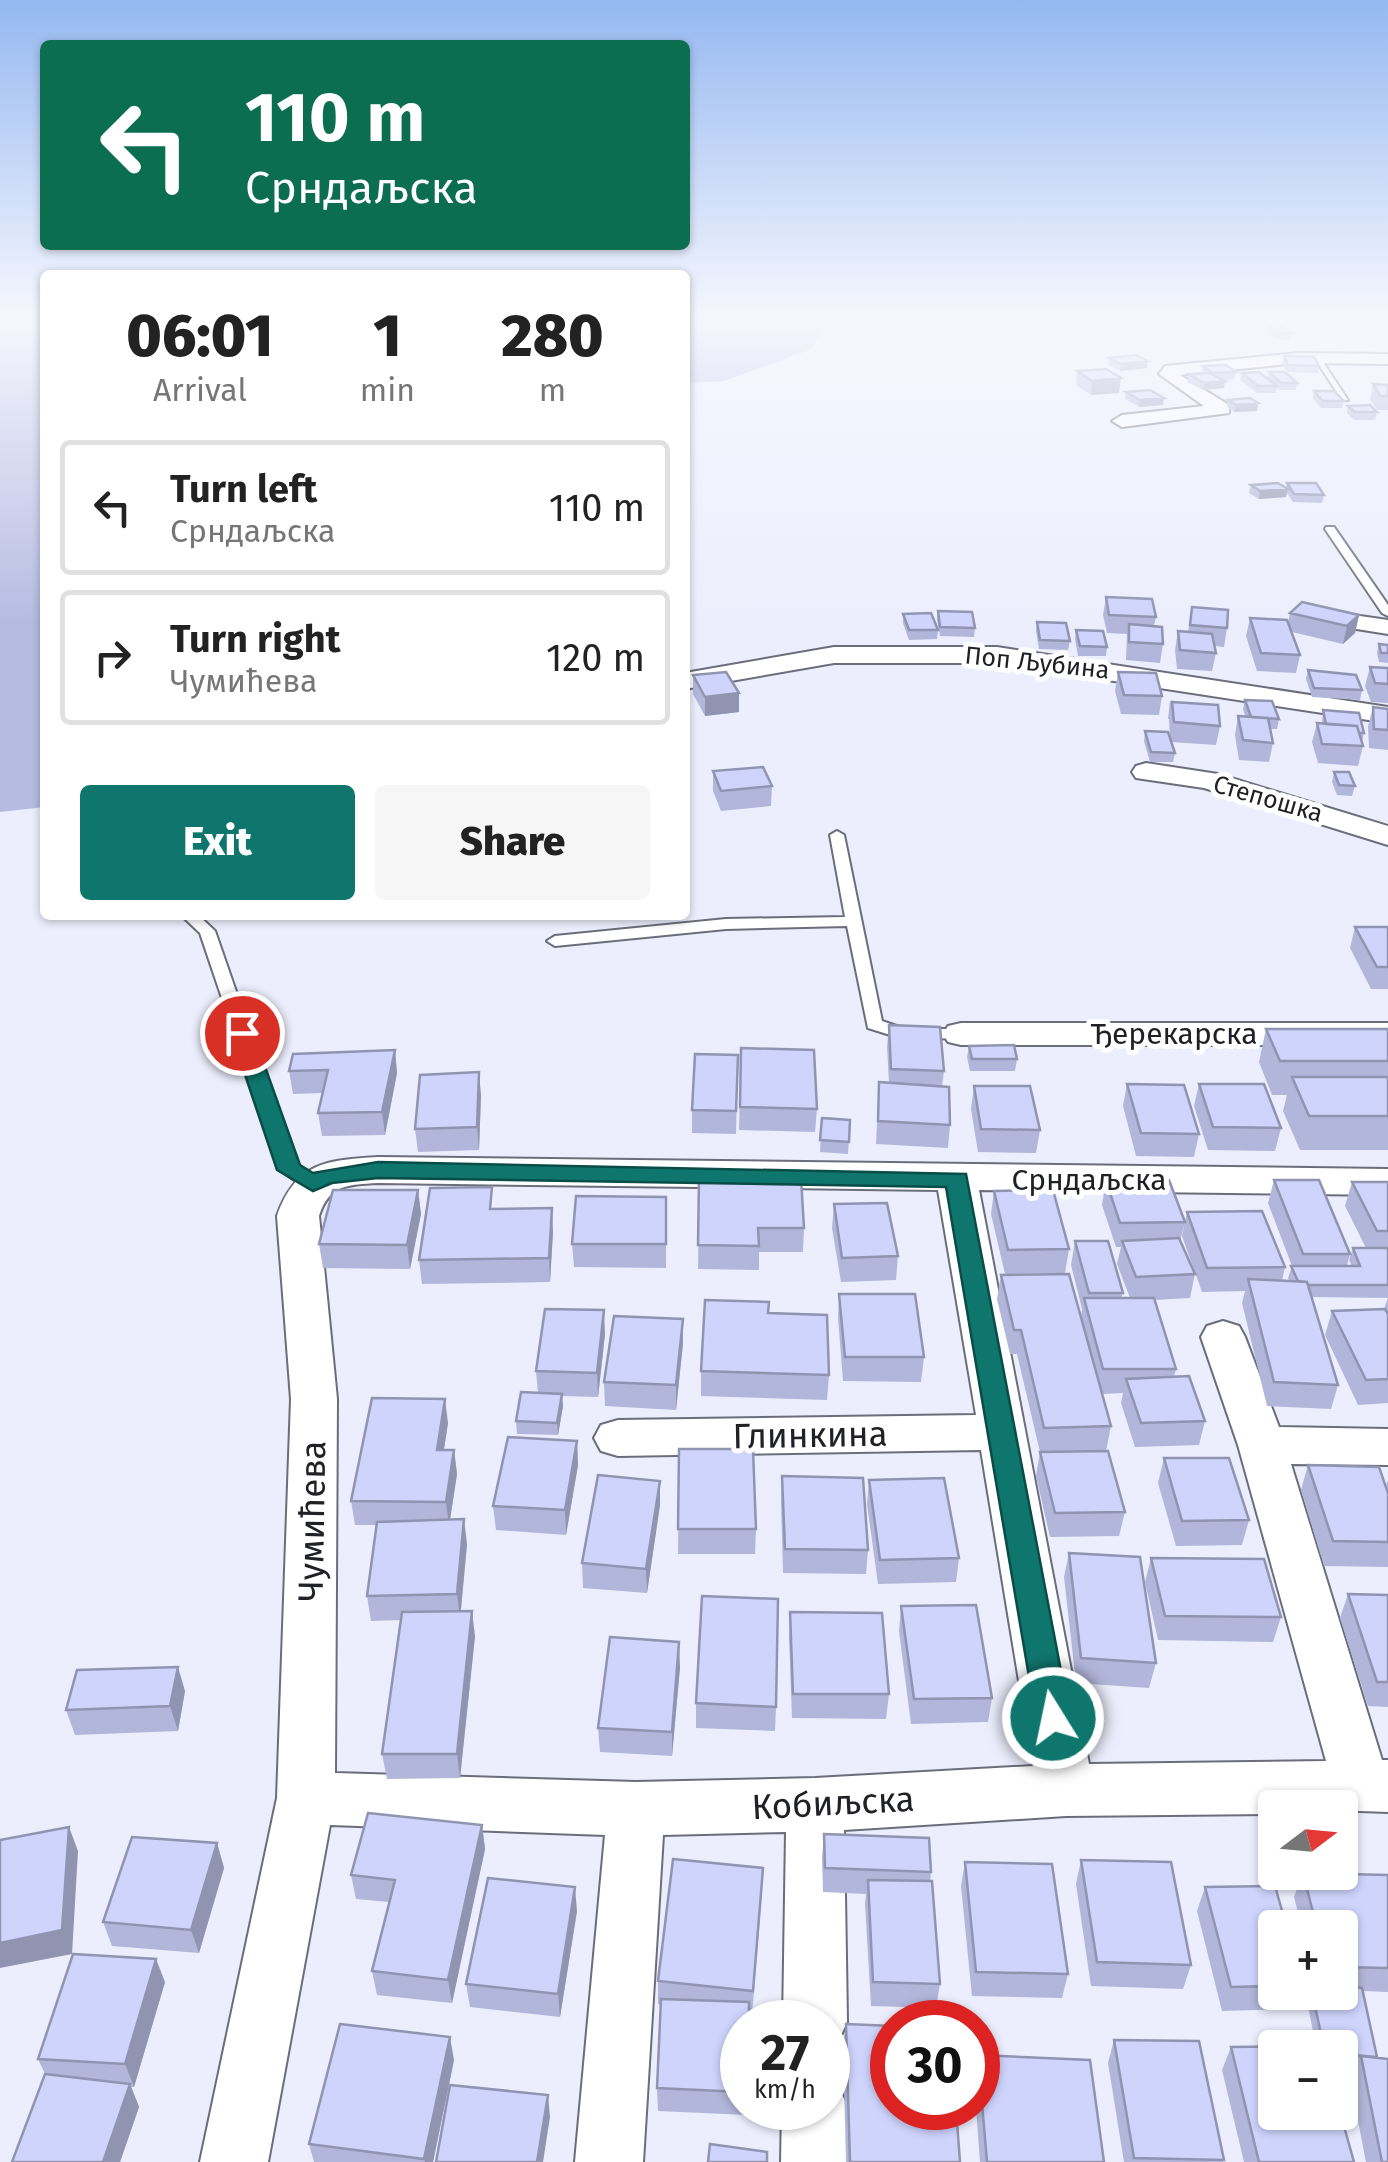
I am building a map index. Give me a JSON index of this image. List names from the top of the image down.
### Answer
{
  "streets": {
    "street": [
      "Поп Љубина",
      "Степошка",
      "Ђерекарска",
      "Срндаљска",
      "Глинкина",
      "Чумићева",
      "Кобиљска"
    ]
  },
  "crossings": [
    ["Срндаљска", "Чумићева"],
    ["Чумићева", "Кобиљска"]
  ],
  "north": "right",
  "page": {
    "turn": ["110 m", "Срндаљска"],
    "eta": [
      "06:01",
      "Arrival",
      "1",
      "min",
      "280",
      "m"
    ],
    "list": [
      {
        "name": "Turn left",
        "note": "Срндаљска",
        "value": "110 m"
      },
      {
        "name": "Turn right",
        "note": "Чумићева",
        "value": "120 m"
      }
    ],
    "buttons": ["Exit", "Share"],
    "map_buttons": ["+", "−"],
    "speed": "27 km/h",
    "limit": "30"
  }
}
